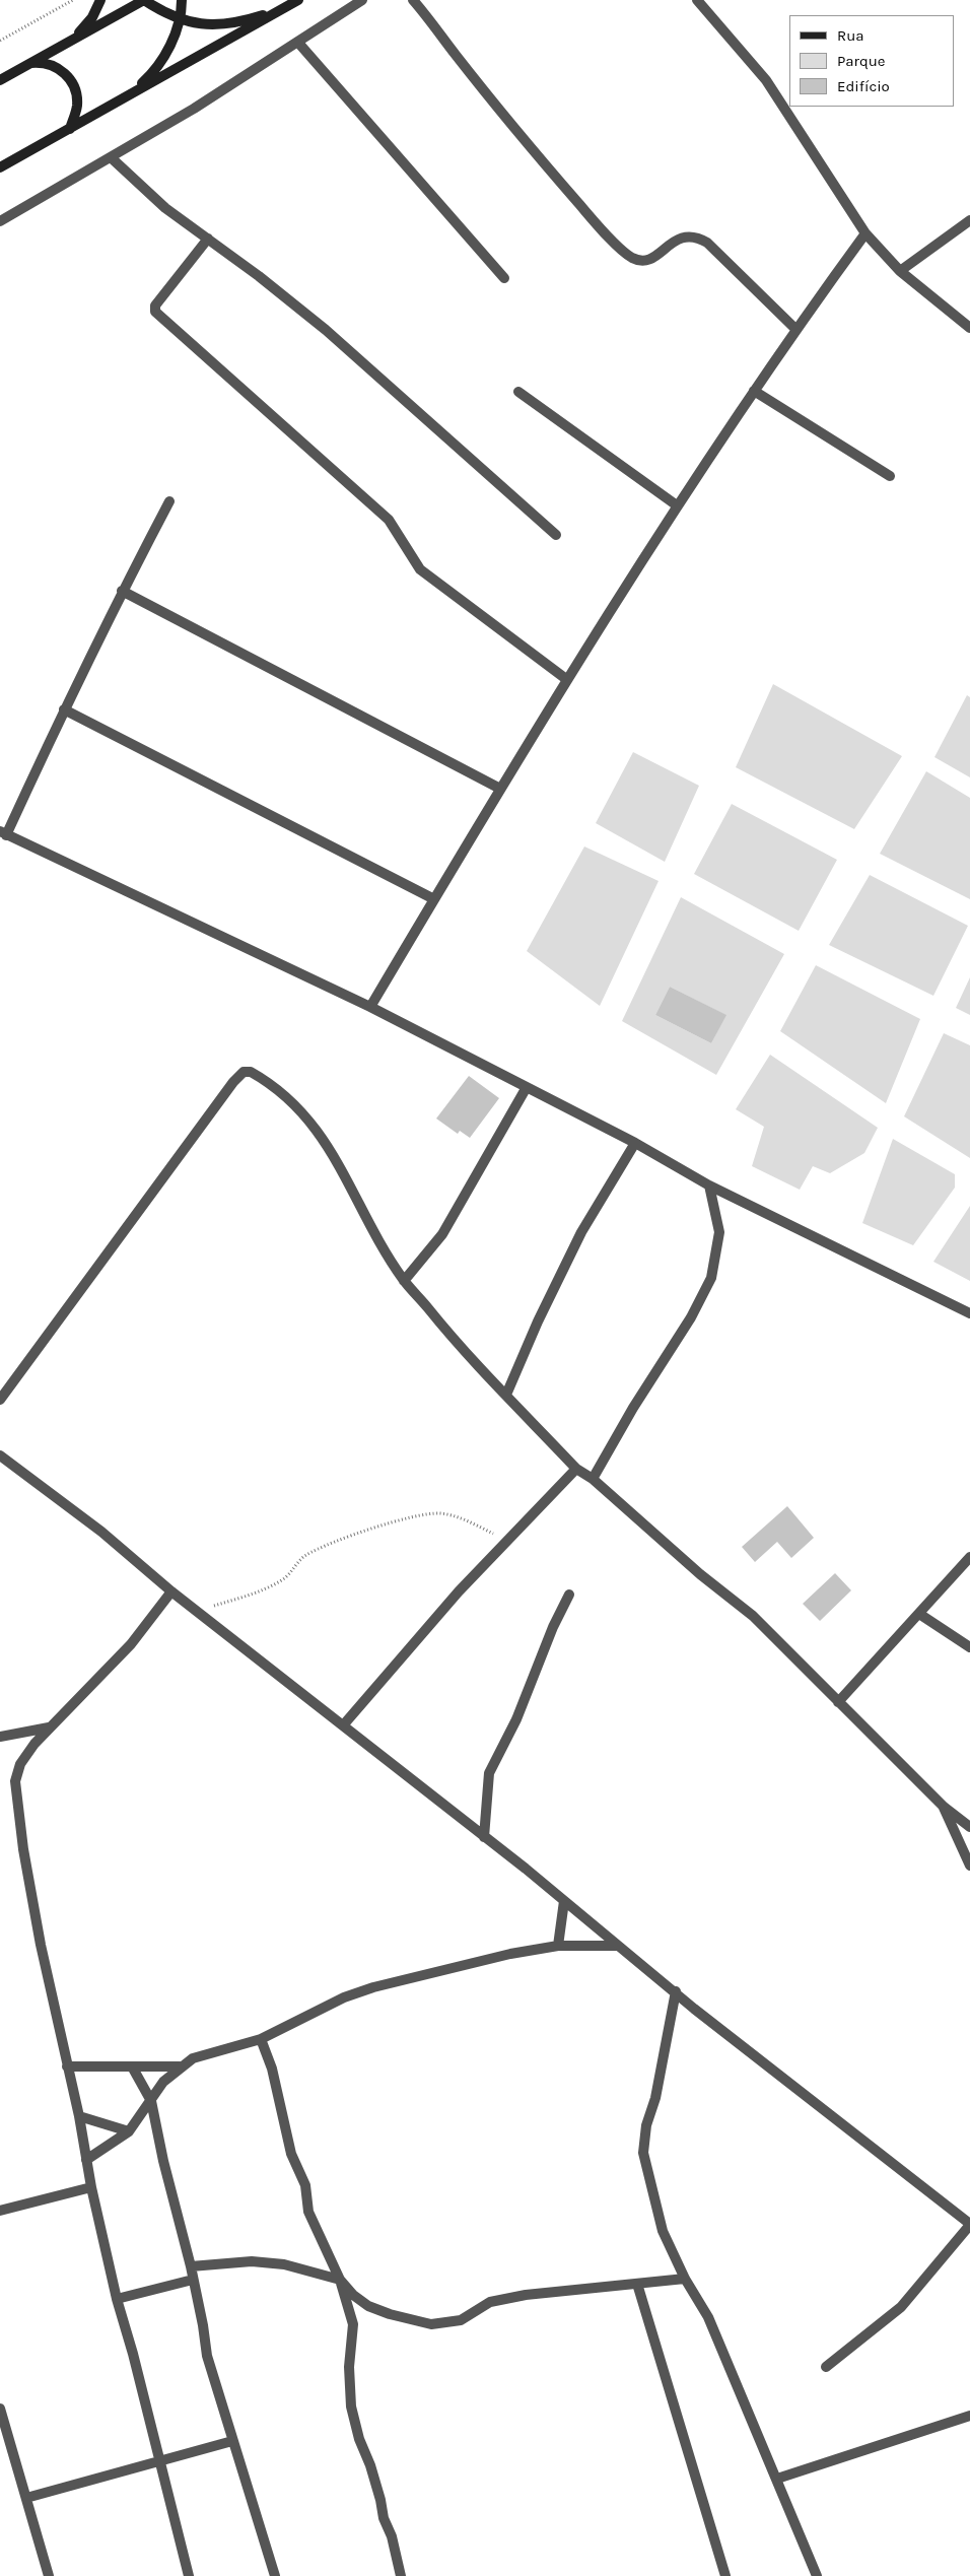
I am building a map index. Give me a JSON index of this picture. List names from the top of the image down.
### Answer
{
  "legend": ["Rua", "Parque", "Edifício"]
}
